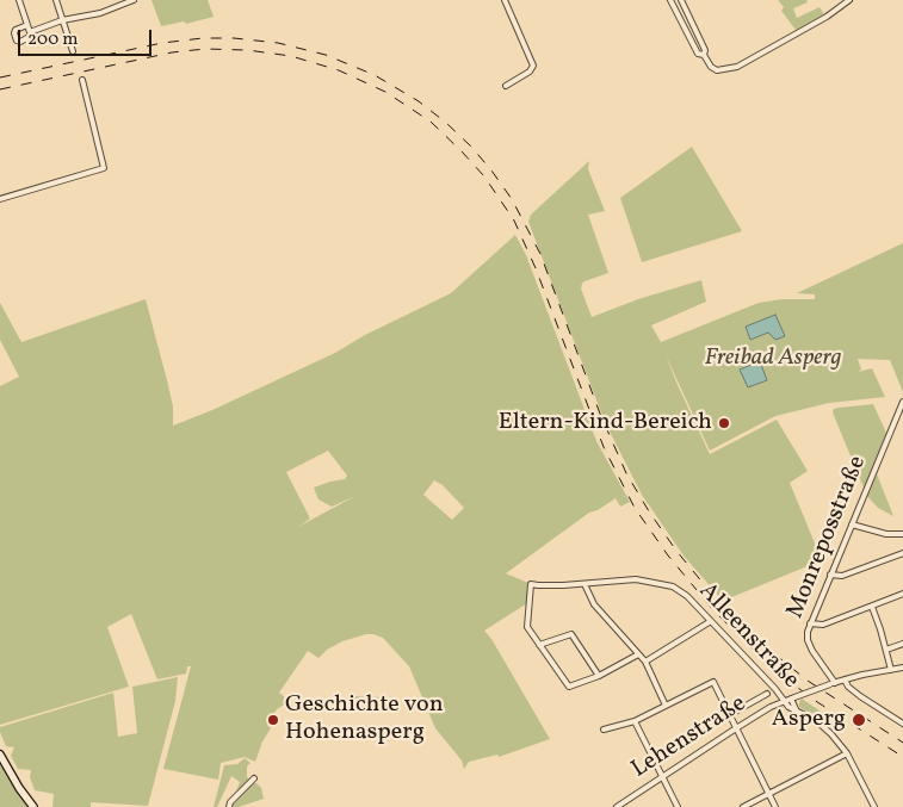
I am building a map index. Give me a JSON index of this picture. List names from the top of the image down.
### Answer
{
  "streets": {
    "street": ["Monreposstraße", "Alleenstraße", "Lehenstraße"]
  },
  "crossings": [
    ["Monreposstraße", "Lehenstraße"],
    ["Alleenstraße", "Lehenstraße"]
  ],
  "parks": ["Freibad Asperg"],
  "places": ["Eltern-Kind-Bereich", "Geschichte von Hohenasperg", "Asperg"],
  "scale_bar": "200 m"
}
